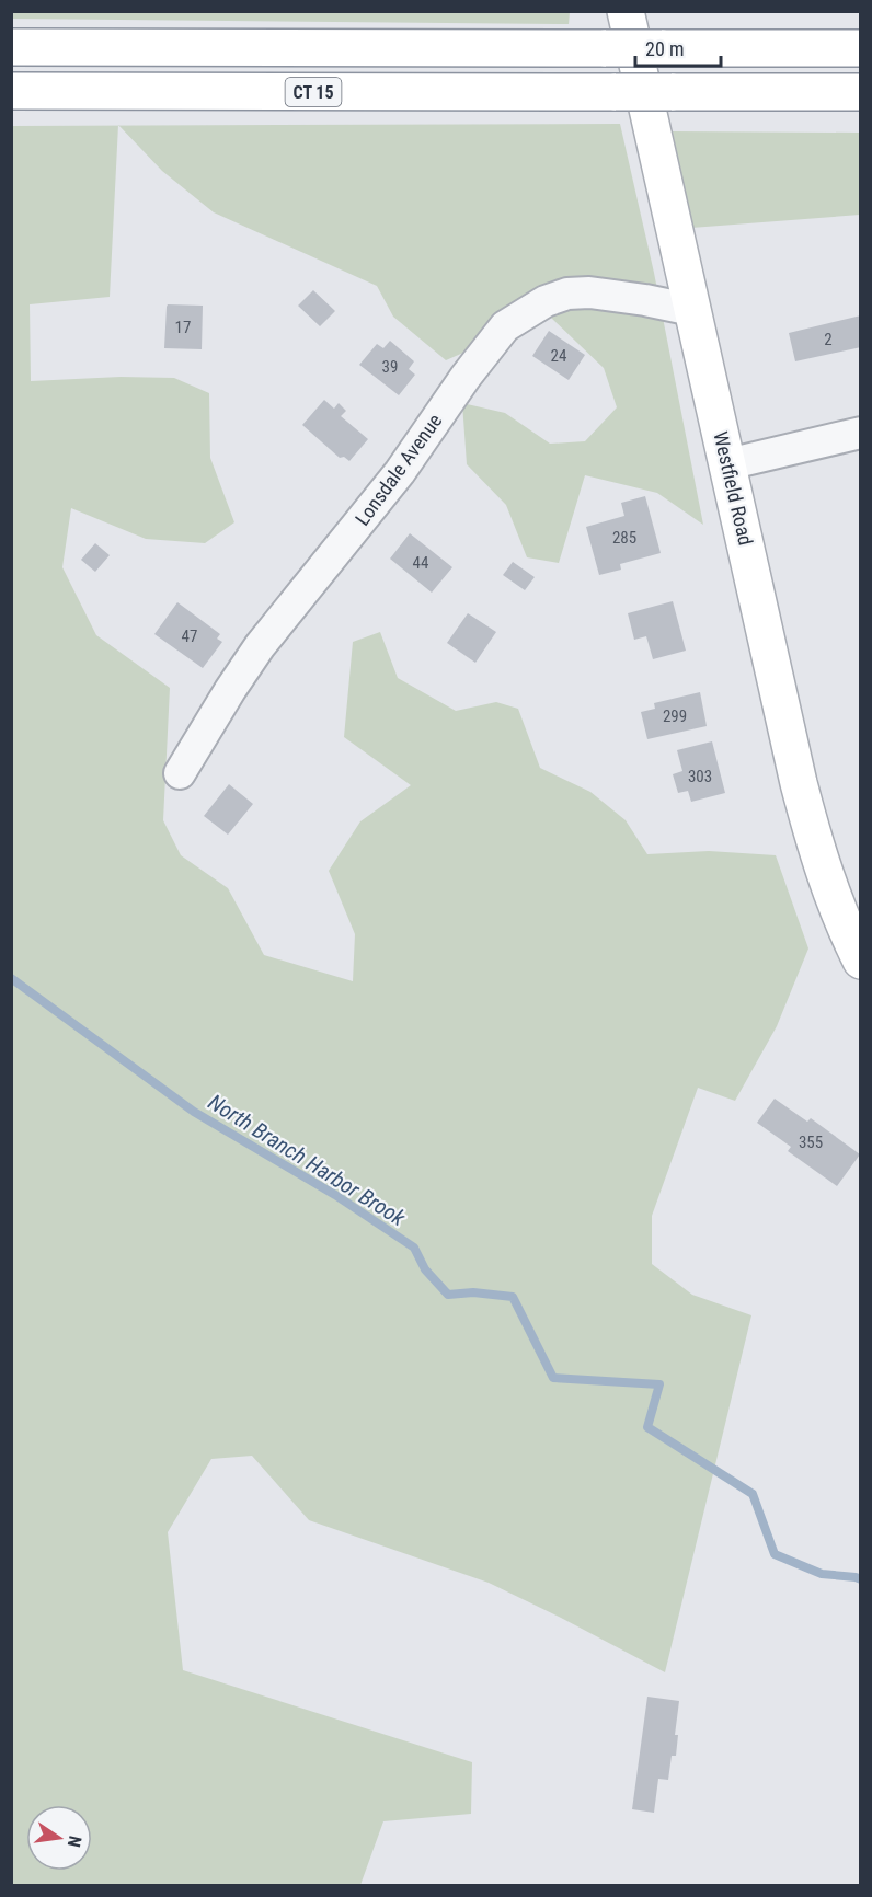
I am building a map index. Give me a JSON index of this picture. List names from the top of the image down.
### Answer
{
  "streets": {
    "main road": ["CT 15", "Westfield Road"],
    "street": ["Lonsdale Avenue"]
  },
  "crossings": [
    ["Lonsdale Avenue", "Westfield Road"]
  ],
  "water": ["North Branch Harbor Brook"],
  "house_numbers": [
    "17",
    "2",
    "24",
    "39",
    "285",
    "44",
    "47",
    "299",
    "303",
    "355"
  ],
  "scale_bar": "20 m",
  "north": "right"
}
